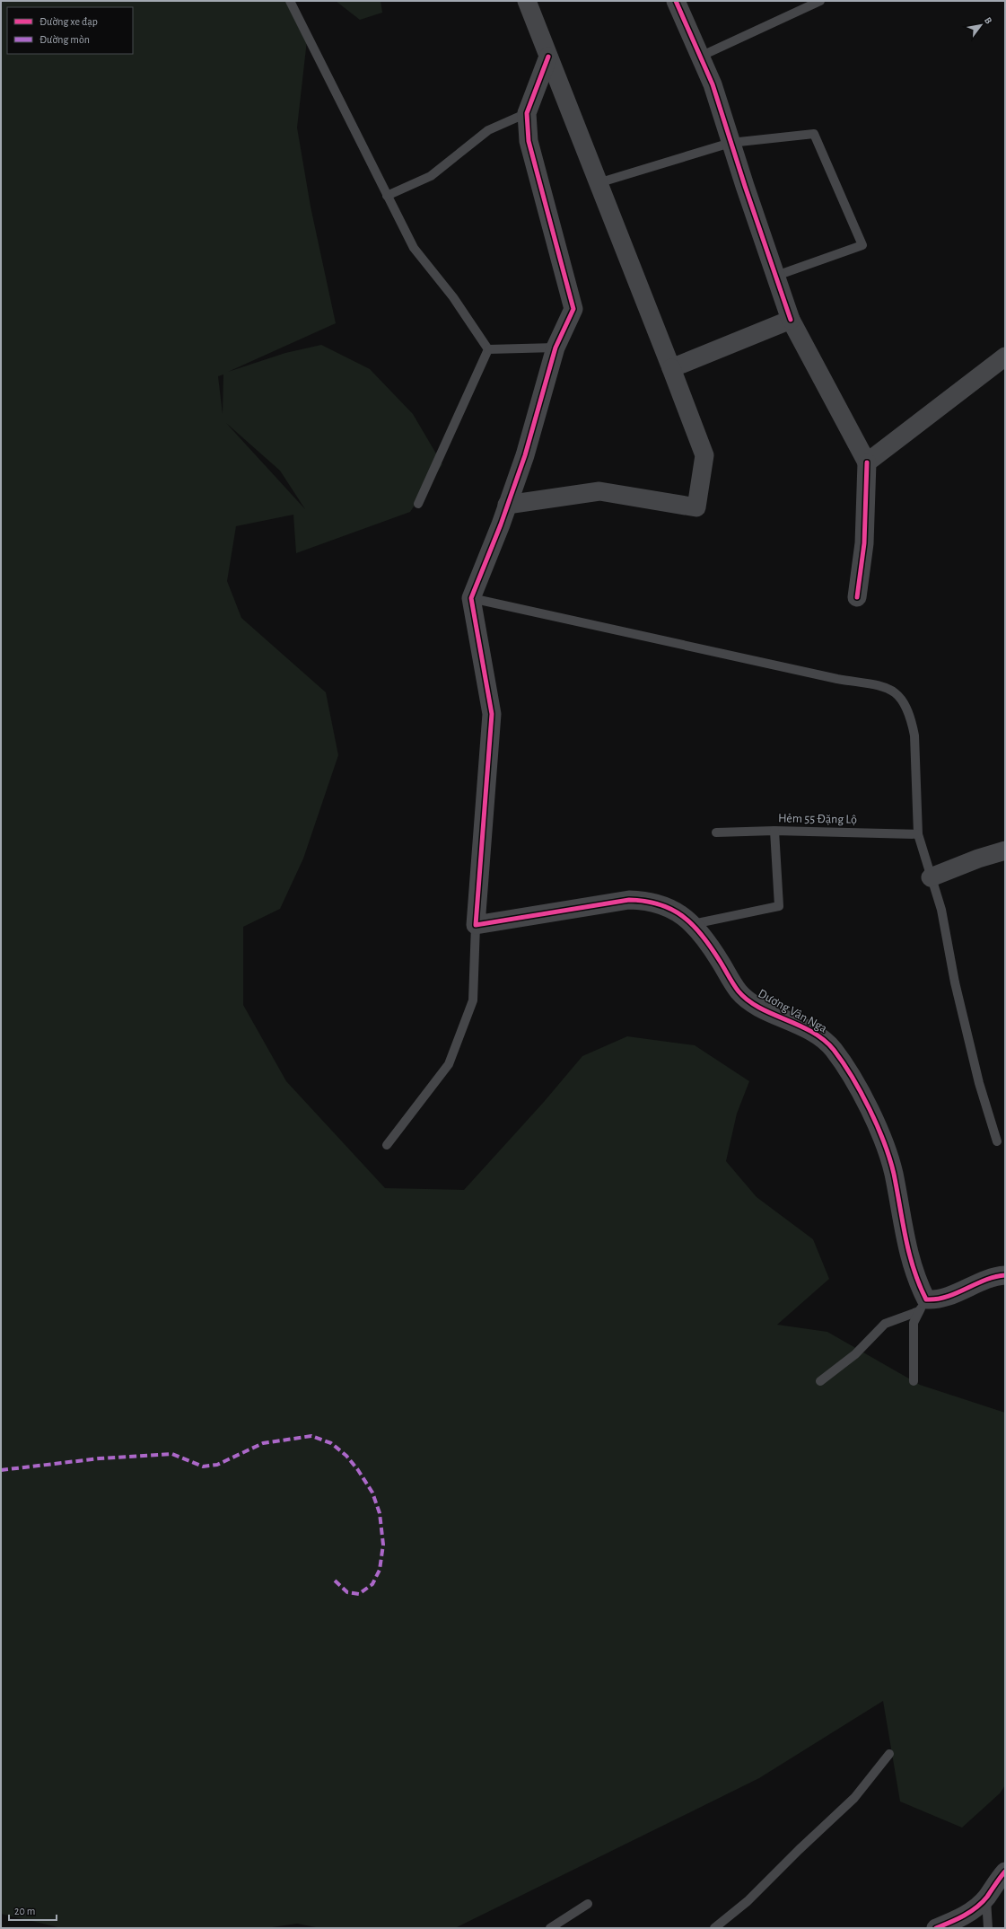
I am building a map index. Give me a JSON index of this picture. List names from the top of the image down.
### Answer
{
  "streets": {
    "street": ["Dương Vân Nga"],
    "lane": ["Hẻm 55 Đặng Lộ"]
  },
  "legend": ["Đường xe đạp", "Đường mòn"],
  "scale_bar": "20 m",
  "north": "top right"
}
